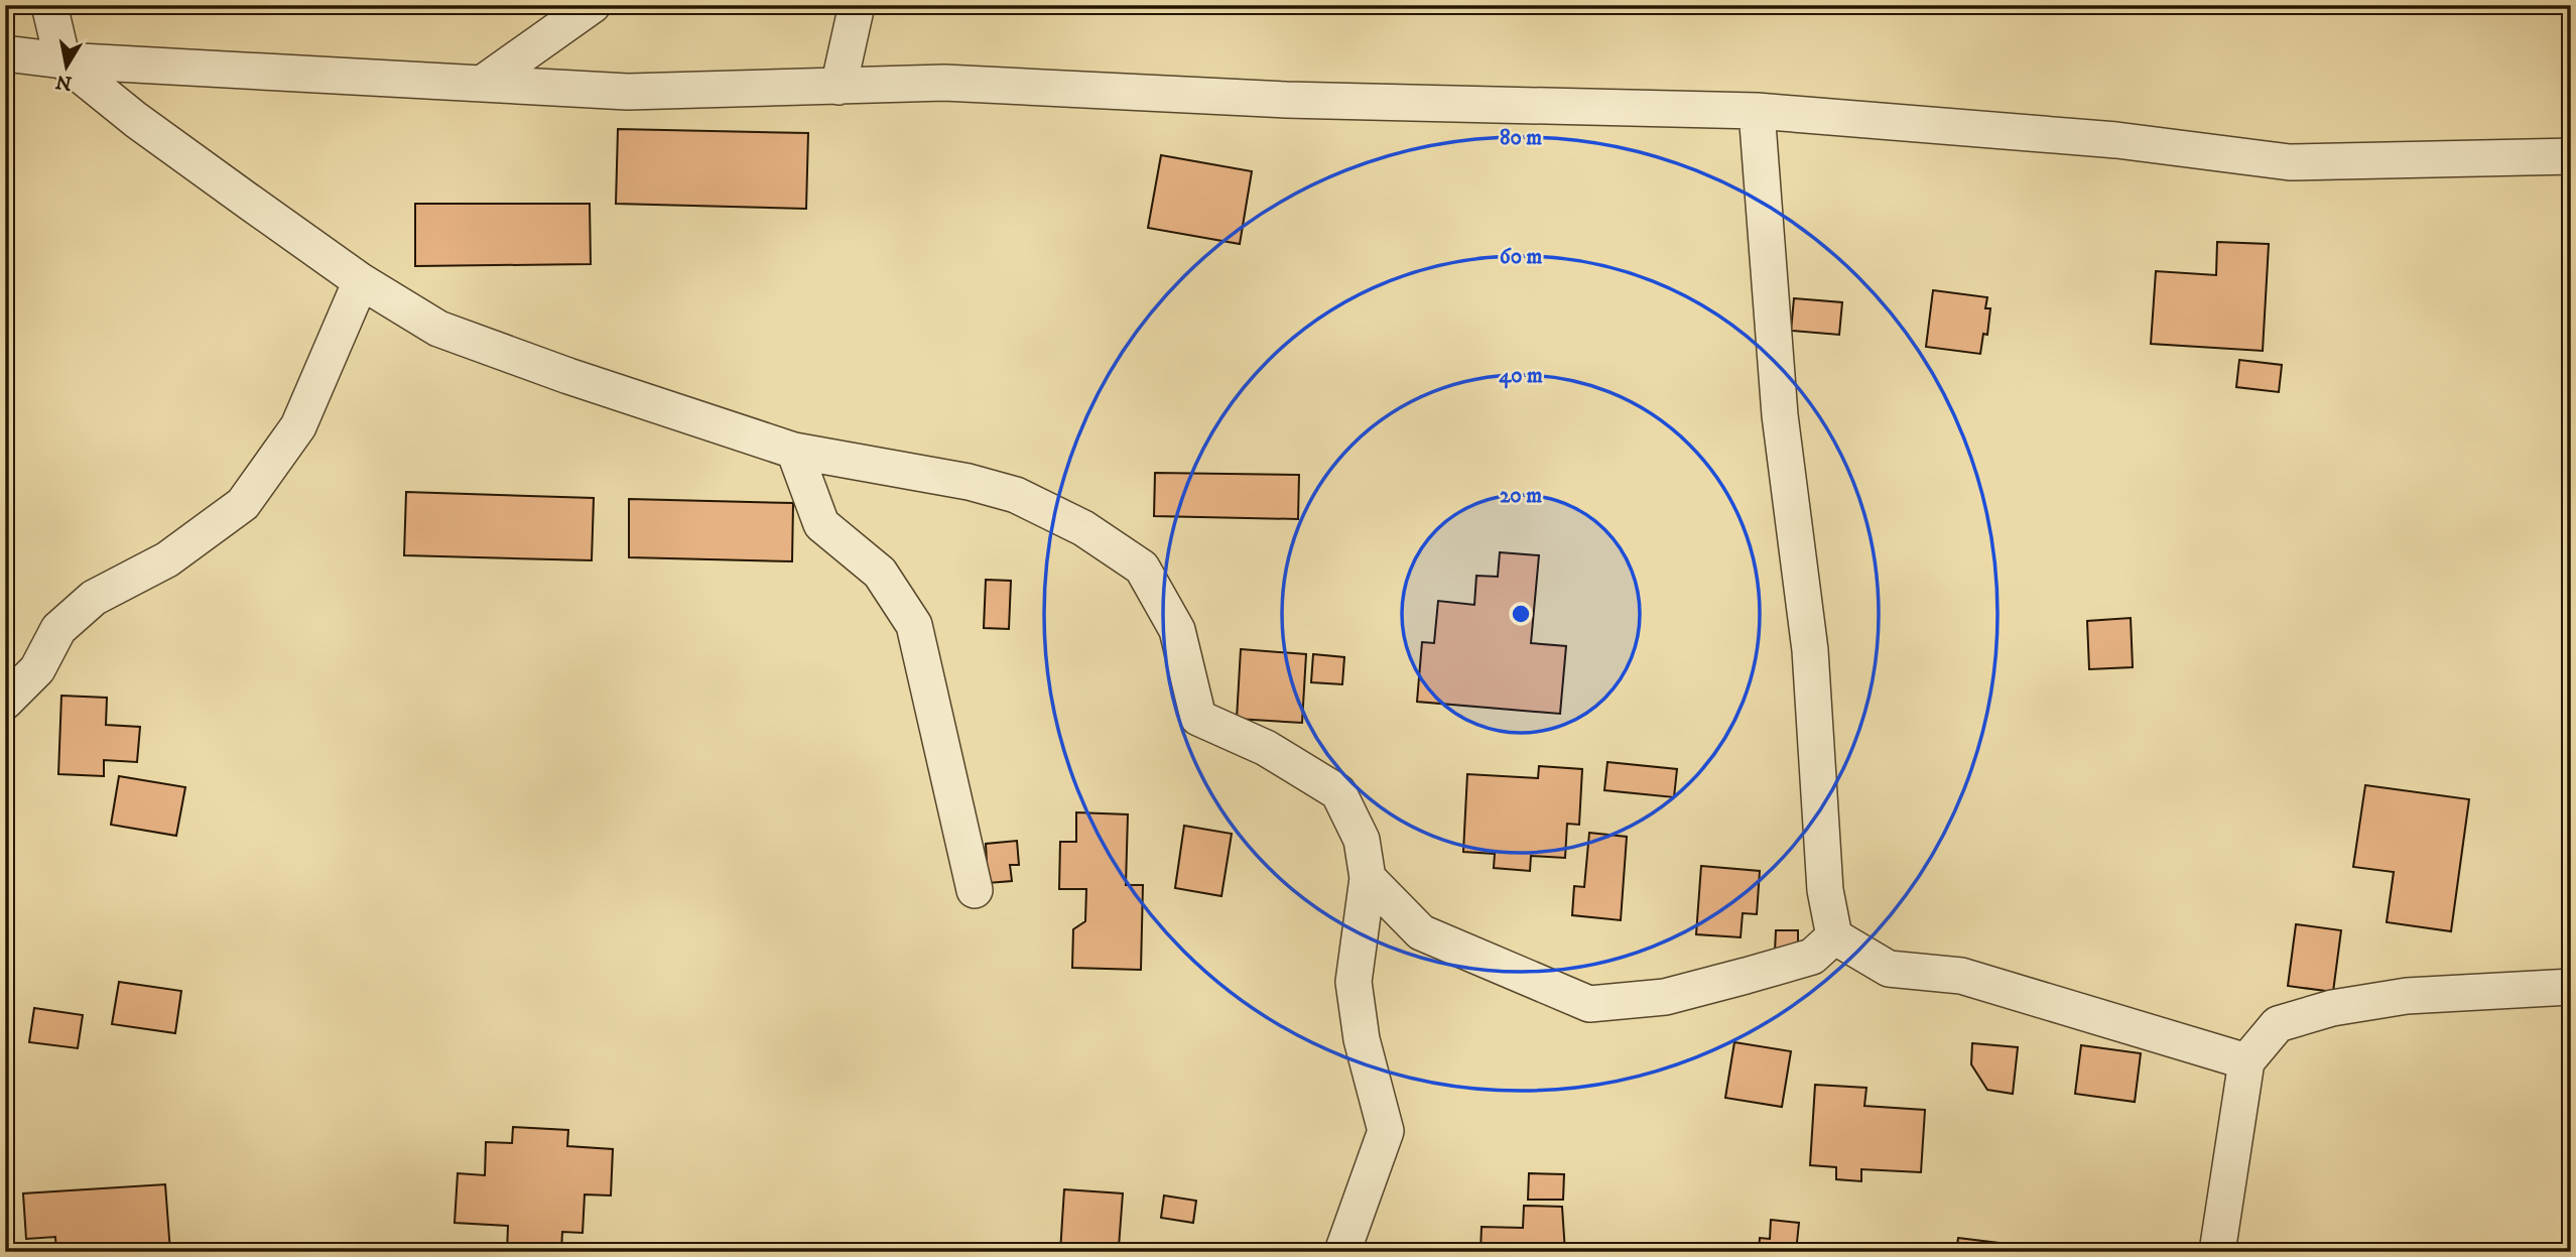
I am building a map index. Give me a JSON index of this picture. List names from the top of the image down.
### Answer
{
  "north": "bottom",
  "rings": [
    "80 m",
    "60 m",
    "40 m",
    "20 m"
  ]
}
